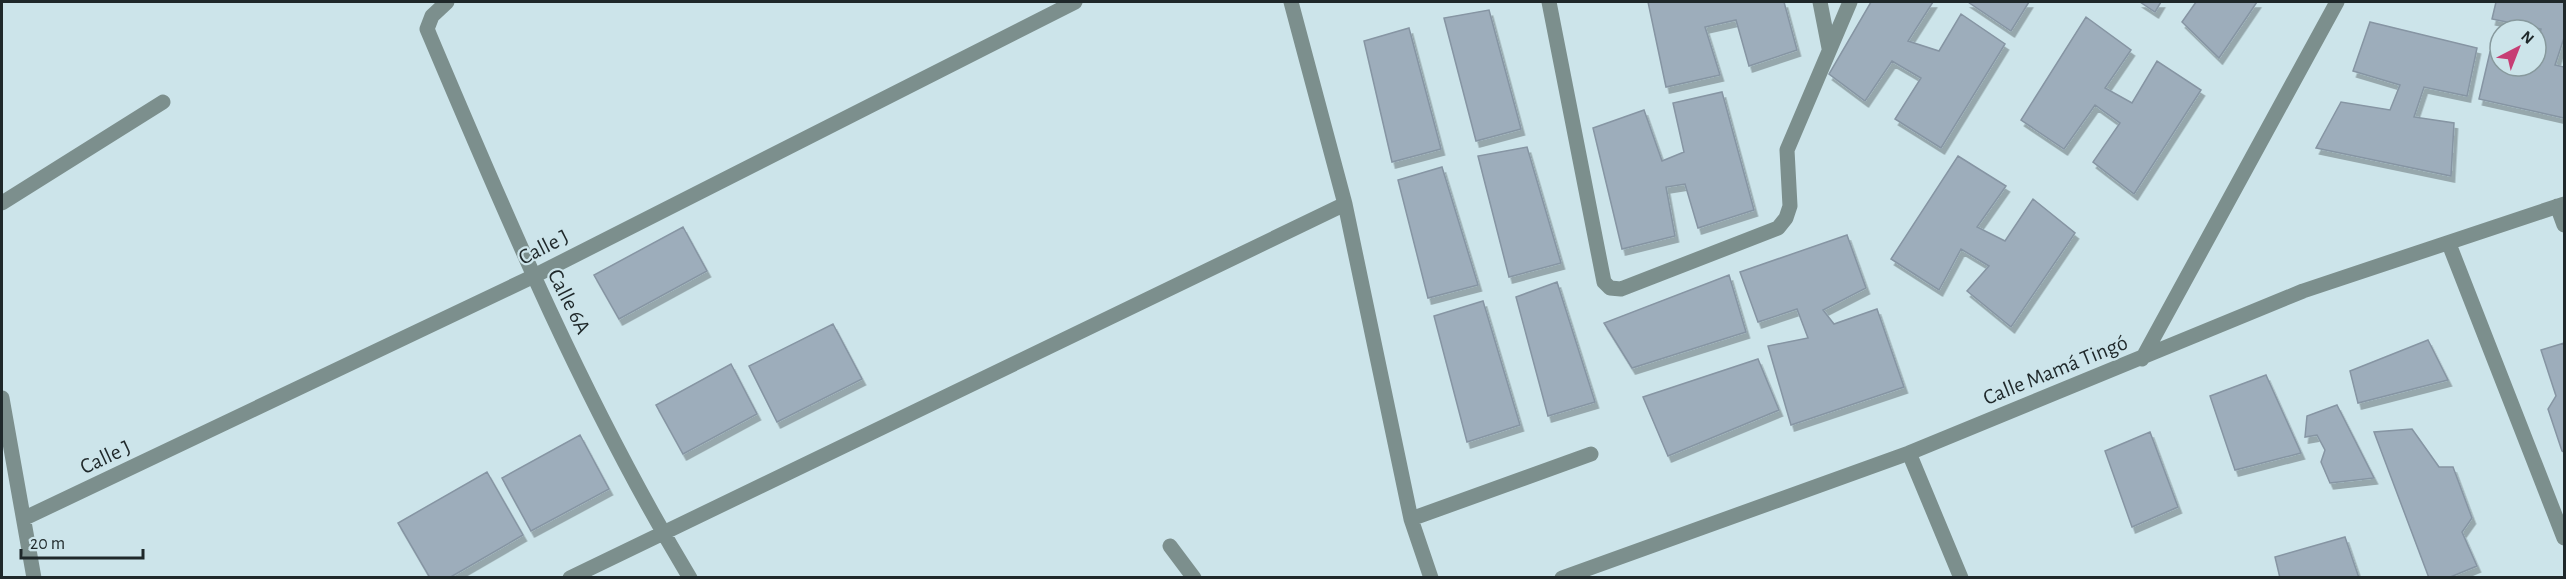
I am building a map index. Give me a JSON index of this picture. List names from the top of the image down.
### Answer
{
  "streets": {
    "street": ["Calle J", "Calle 6A", "Calle Mamá Tingó"]
  },
  "crossings": [
    ["Calle J", "Calle 6A"]
  ],
  "scale_bar": "20 m",
  "north": "top right"
}
